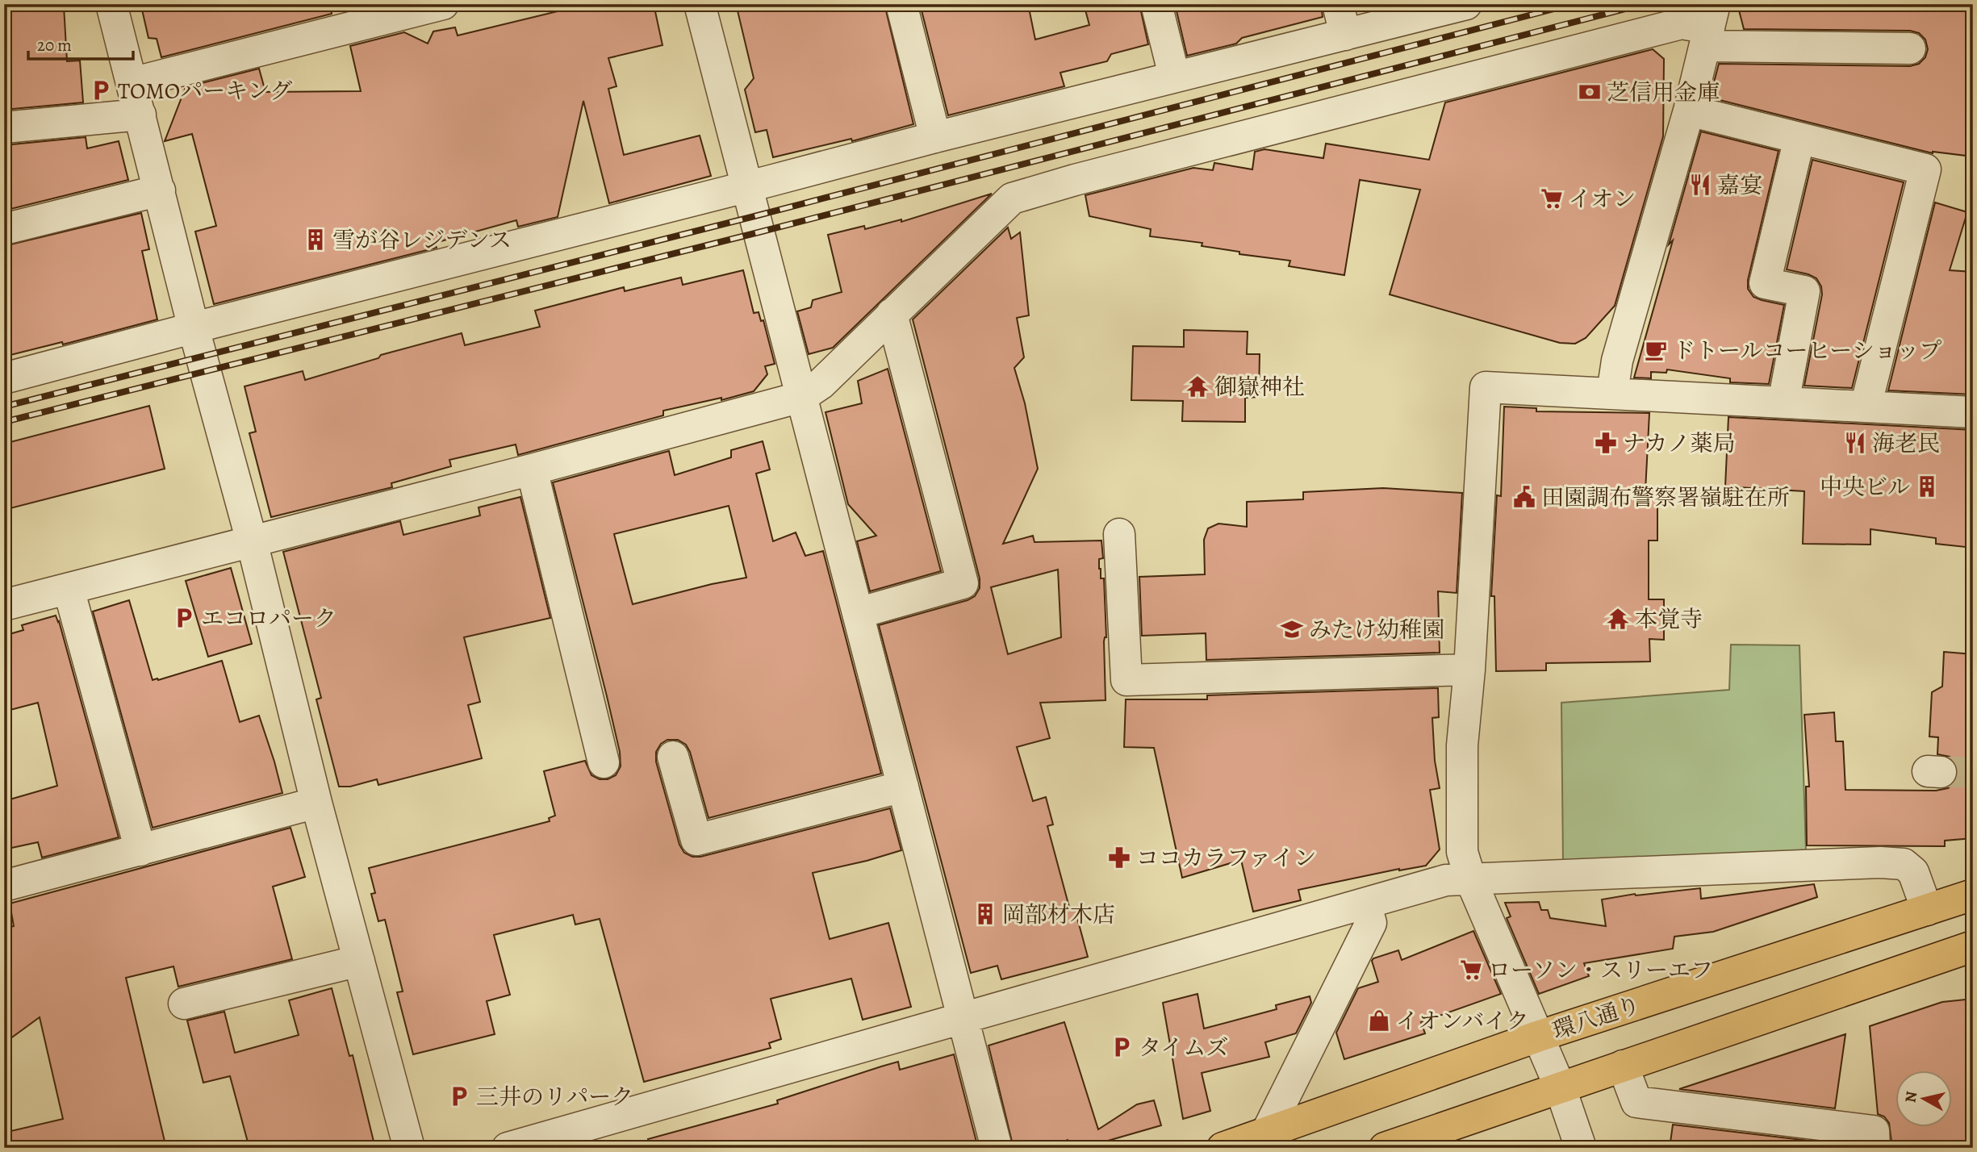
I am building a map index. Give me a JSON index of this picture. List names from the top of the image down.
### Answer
{
  "streets": {
    "main road": ["環八通り"]
  },
  "places": {
    "parking": [
      "TOMOパーキング",
      "エコロパーク",
      "タイムズ",
      "三井のリパーク"
    ],
    "bank": ["芝信用金庫"],
    "restaurant": ["嘉宴", "海老民"],
    "supermarket": ["イオン", "ローソン・スリーエフ"],
    "building": ["雪が谷レジデンス", "中央ビル", "岡部材木店"],
    "cafe": ["ドトールコーヒーショップ"],
    "temple": ["御嶽神社", "本覚寺"],
    "pharmacy": ["ナカノ薬局", "ココカラファイン"],
    "public building": ["田園調布警察署嶺駐在所"],
    "school or university": ["みたけ幼稚園"],
    "shop": ["イオンバイク"]
  },
  "scale_bar": "20 m",
  "north": "left"
}
